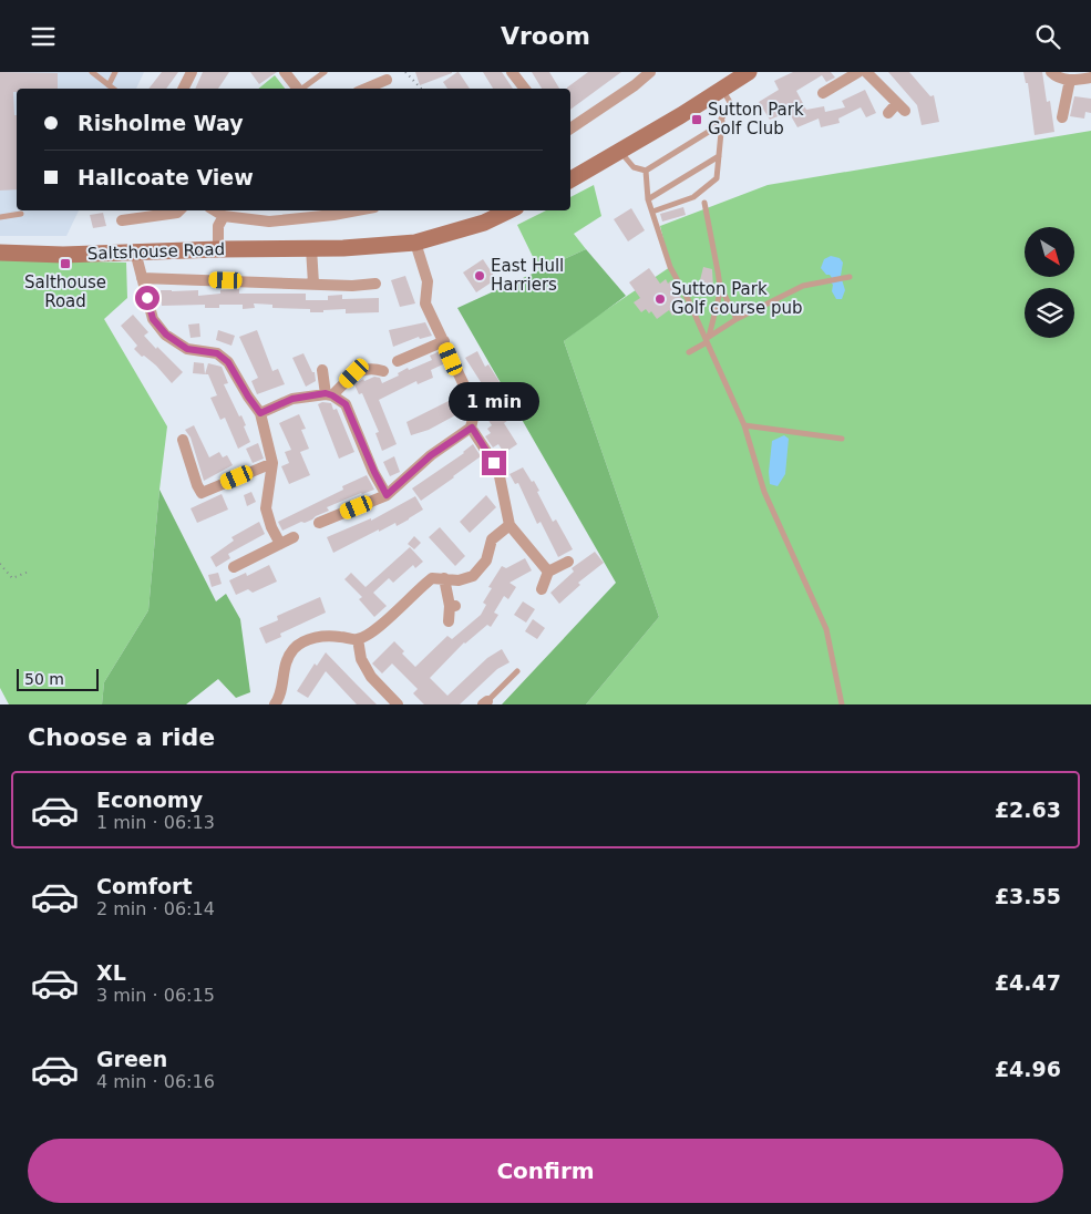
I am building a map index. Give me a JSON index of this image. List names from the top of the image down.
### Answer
{
  "streets": {
    "main road": ["Saltshouse Road"]
  },
  "places": {
    "transit": ["Sutton Park Golf Club", "Salthouse Road"],
    "other": ["East Hull Harriers", "Sutton Park Golf course pub"]
  },
  "scale_bar": "50 m",
  "north": "bottom right",
  "page": {
    "header": "Vroom",
    "banner": ["Risholme Way", "Hallcoate View"],
    "bubble": "1 min",
    "scale": "50 m",
    "heading": "Choose a ride",
    "list": [
      {
        "name": "Economy",
        "note": "1 min · 06:13",
        "value": "£2.63"
      },
      {
        "name": "Comfort",
        "note": "2 min · 06:14",
        "value": "£3.55"
      },
      {
        "name": "XL",
        "note": "3 min · 06:15",
        "value": "£4.47"
      },
      {
        "name": "Green",
        "note": "4 min · 06:16",
        "value": "£4.96"
      }
    ],
    "buttons": "Confirm"
  }
}
